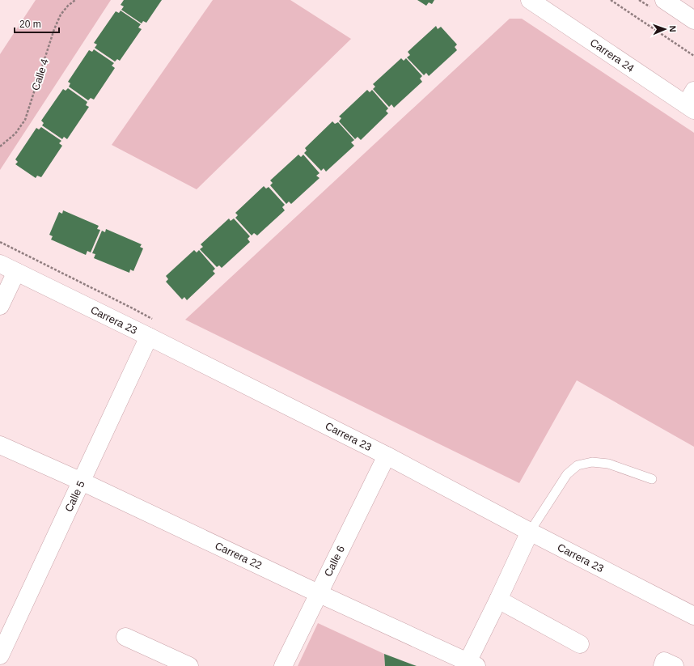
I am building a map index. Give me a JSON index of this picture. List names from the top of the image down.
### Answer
{
  "streets": {
    "street": [
      "Carrera 24",
      "Carrera 23",
      "Calle 5",
      "Carrera 22",
      "Calle 6"
    ],
    "path": ["Calle 4"]
  },
  "crossings": [
    ["Carrera 23", "Calle 5"],
    ["Carrera 23", "Calle 6"],
    ["Calle 5", "Carrera 22"],
    ["Carrera 22", "Calle 6"]
  ],
  "scale_bar": "20 m",
  "north": "right"
}
